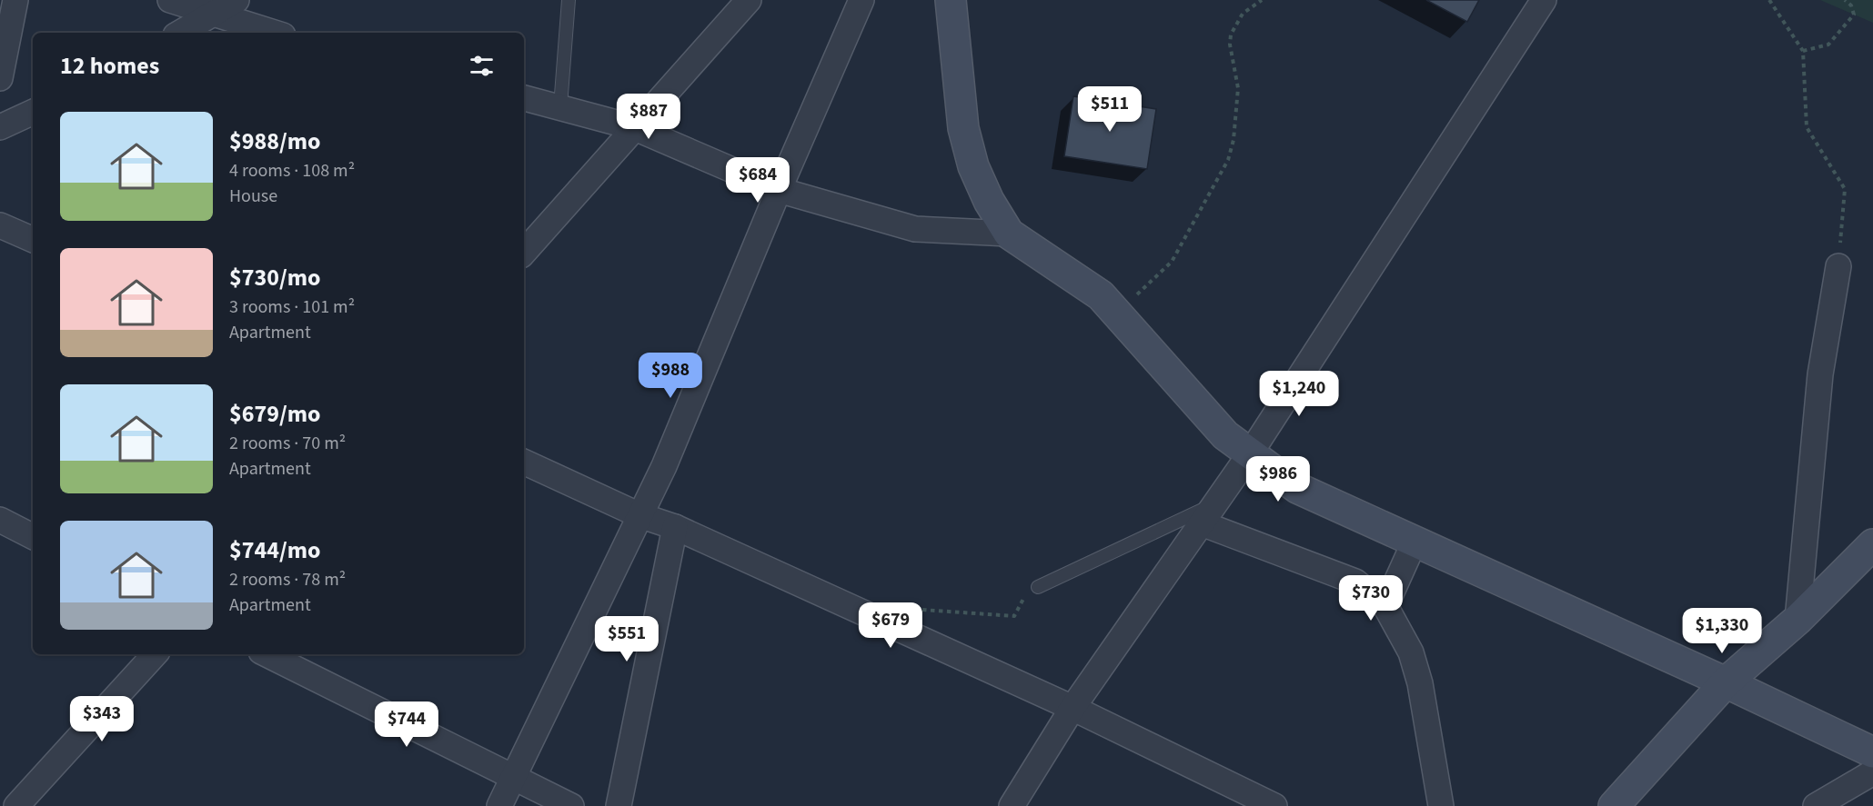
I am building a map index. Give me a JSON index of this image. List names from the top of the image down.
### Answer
{
  "page": {
    "heading": "12 homes",
    "price": [
      "$511",
      "$887",
      "$684",
      "$988",
      "$1,240",
      "$986",
      "$730",
      "$679",
      "$1,330",
      "$551",
      "$343",
      "$744"
    ],
    "list": [
      {
        "name": "$988/mo",
        "note": "4 rooms · 108 m² · House"
      },
      {
        "name": "$730/mo",
        "note": "3 rooms · 101 m² · Apartment"
      },
      {
        "name": "$679/mo",
        "note": "2 rooms · 70 m² · Apartment"
      },
      {
        "name": "$744/mo",
        "note": "2 rooms · 78 m² · Apartment"
      }
    ]
  }
}
